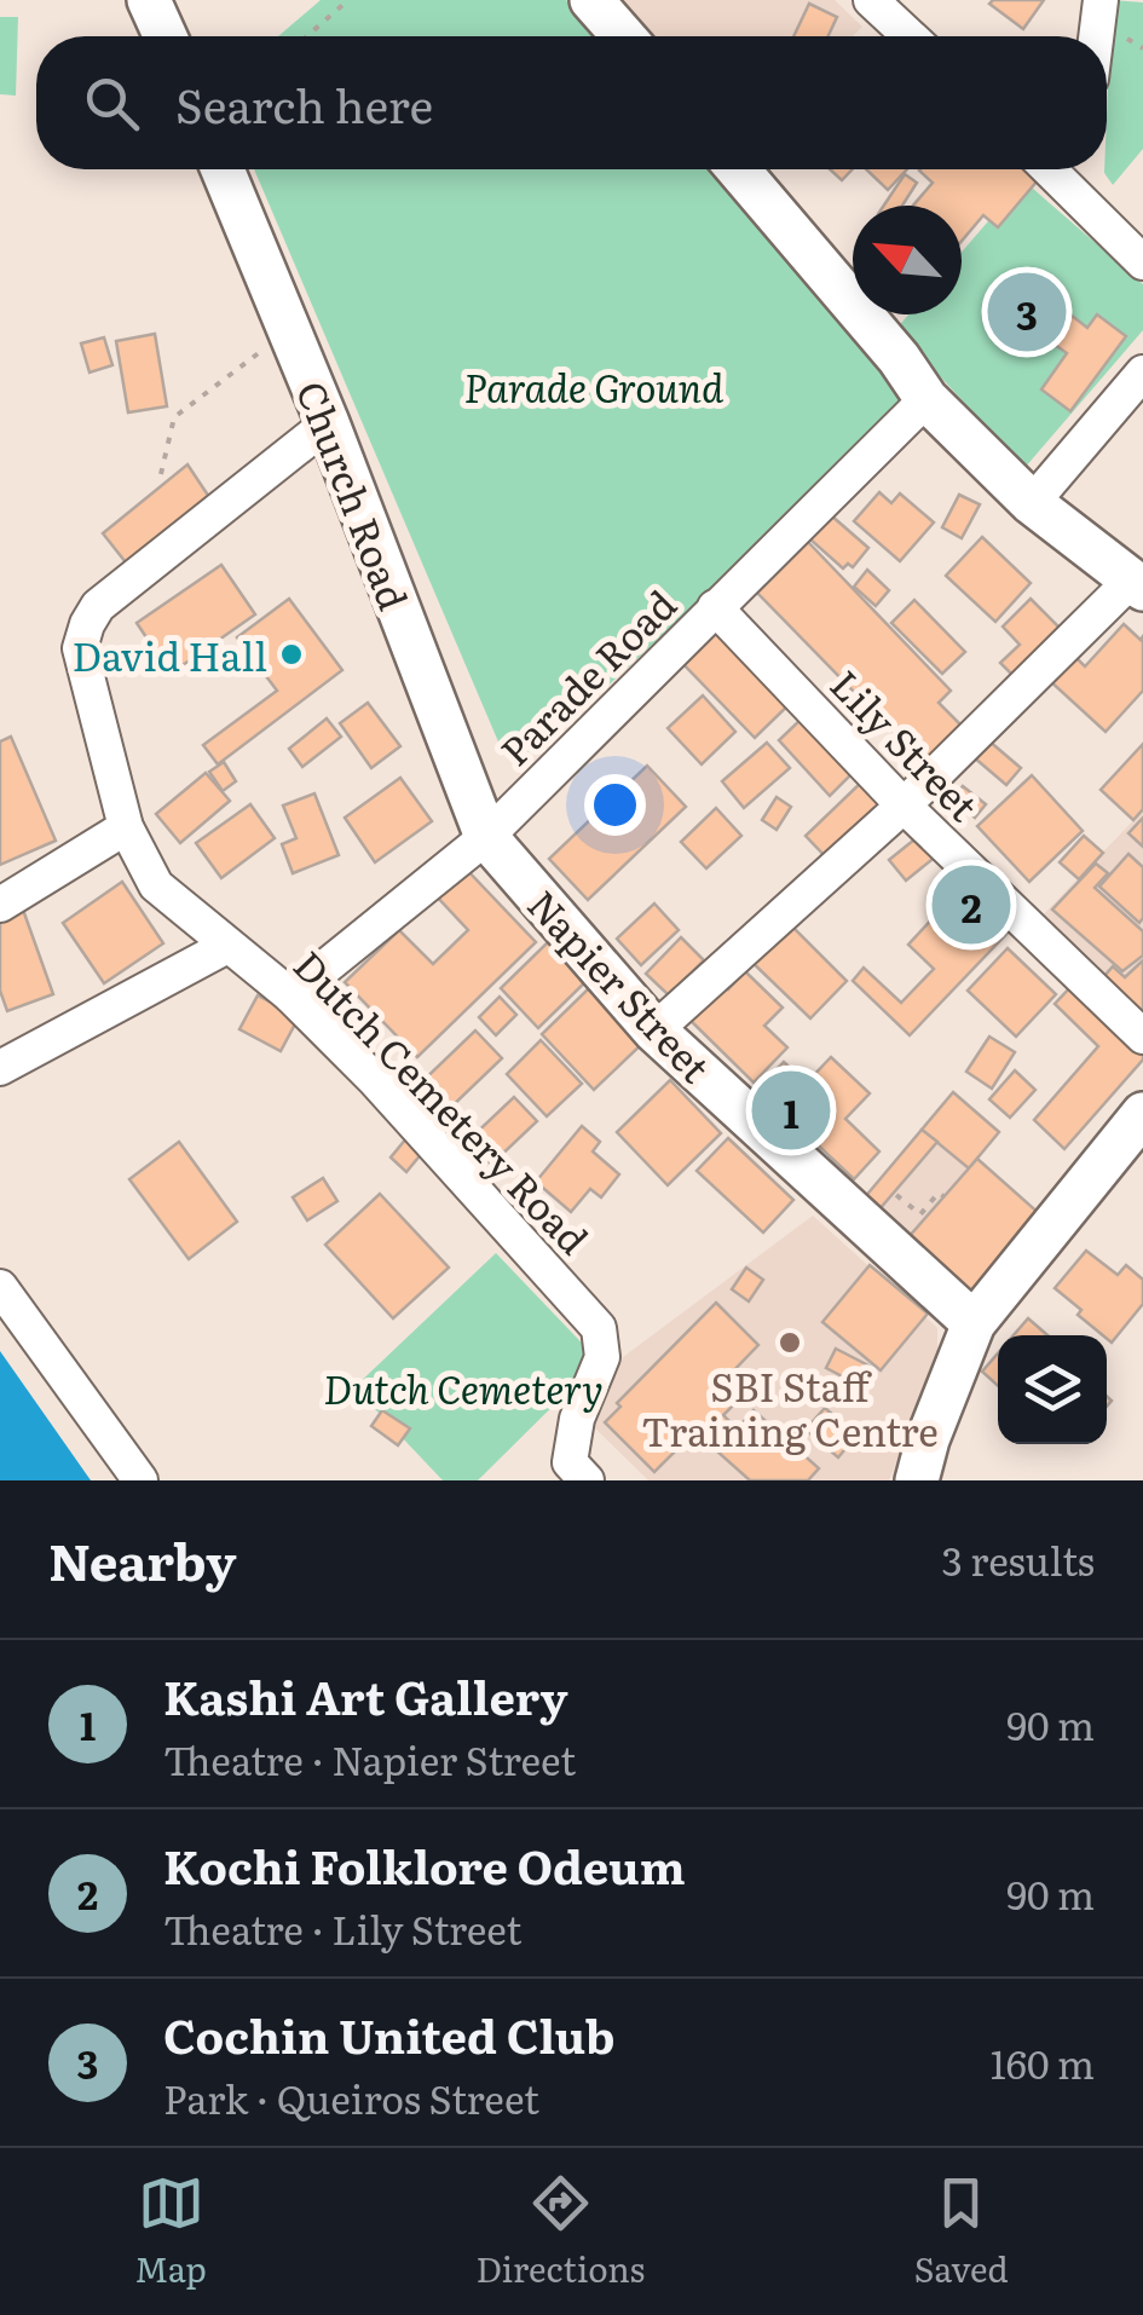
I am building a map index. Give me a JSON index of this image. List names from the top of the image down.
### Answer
{
  "streets": {
    "main road": ["Church Road", "Napier Street"],
    "street": ["Parade Road", "Lily Street", "Dutch Cemetery Road"]
  },
  "crossings": [
    ["Church Road", "Parade Road"],
    ["Church Road", "Napier Street"],
    ["Church Road", "Dutch Cemetery Road"],
    ["Parade Road", "Lily Street"],
    ["Parade Road", "Napier Street"],
    ["Parade Road", "Dutch Cemetery Road"]
  ],
  "parks": ["Parade Ground", "Dutch Cemetery"],
  "places": ["David Hall", "SBI Staff Training Centre"],
  "north": "top left",
  "page": {
    "search": "Search here",
    "pins": ["3", "2", "1"],
    "heading": ["Nearby", "3 results"],
    "list": [
      {
        "mark": "1",
        "name": "Kashi Art Gallery",
        "note": "Theatre · Napier Street",
        "value": "90 m"
      },
      {
        "mark": "2",
        "name": "Kochi Folklore Odeum",
        "note": "Theatre · Lily Street",
        "value": "90 m"
      },
      {
        "mark": "3",
        "name": "Cochin United Club",
        "note": "Park · Queiros Street",
        "value": "160 m"
      }
    ],
    "nav": ["Map", "Directions", "Saved"]
  }
}
